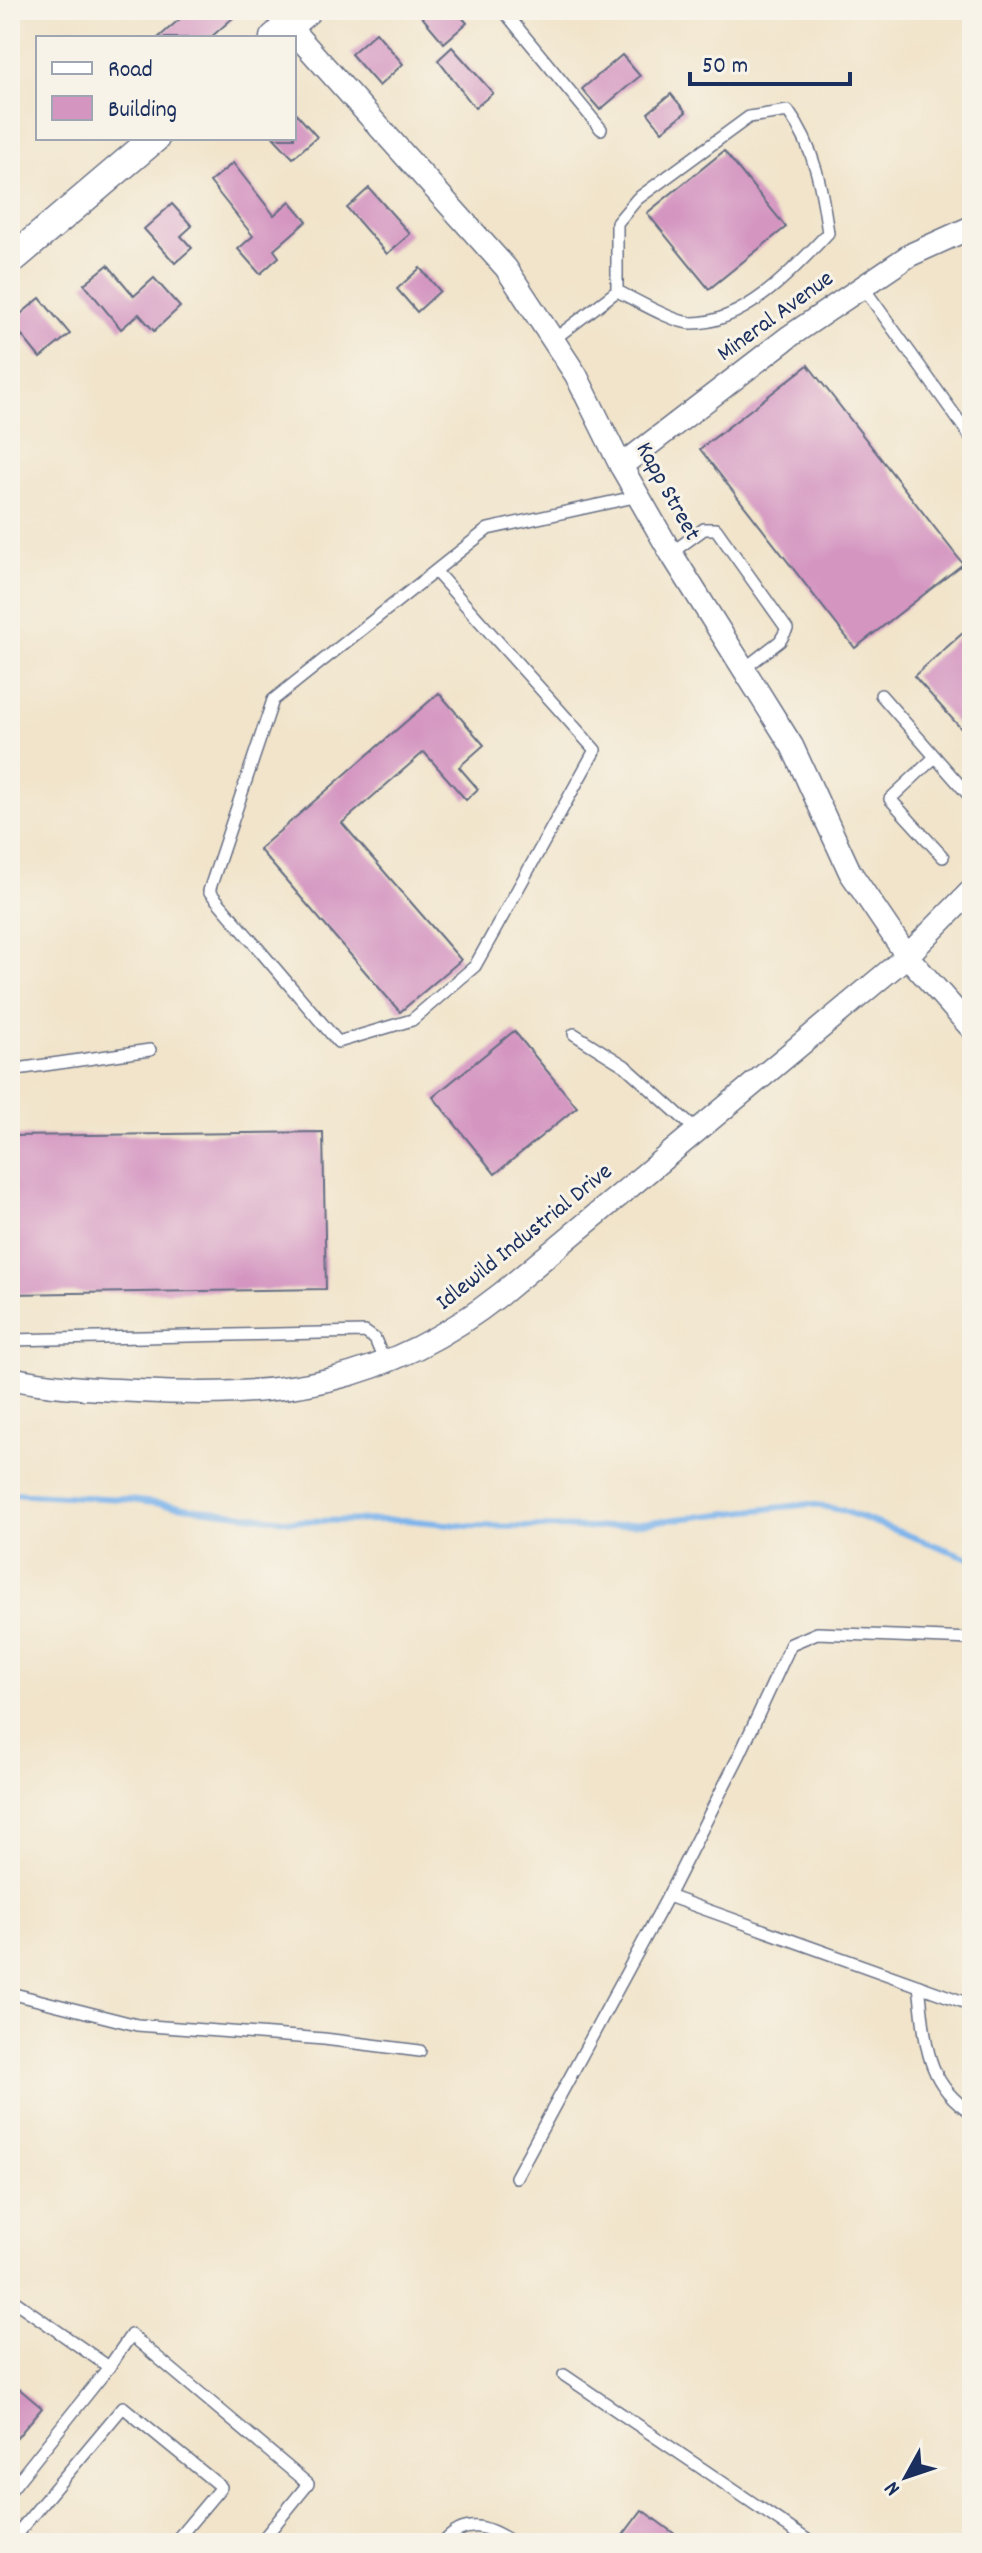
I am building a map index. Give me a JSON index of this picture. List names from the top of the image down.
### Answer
{
  "streets": {
    "street": ["Mineral Avenue", "Kapp Street", "Idlewild Industrial Drive"]
  },
  "crossings": [
    ["Mineral Avenue", "Kapp Street"],
    ["Kapp Street", "Idlewild Industrial Drive"]
  ],
  "legend": ["Road", "Building"],
  "scale_bar": "50 m",
  "north": "bottom left"
}
